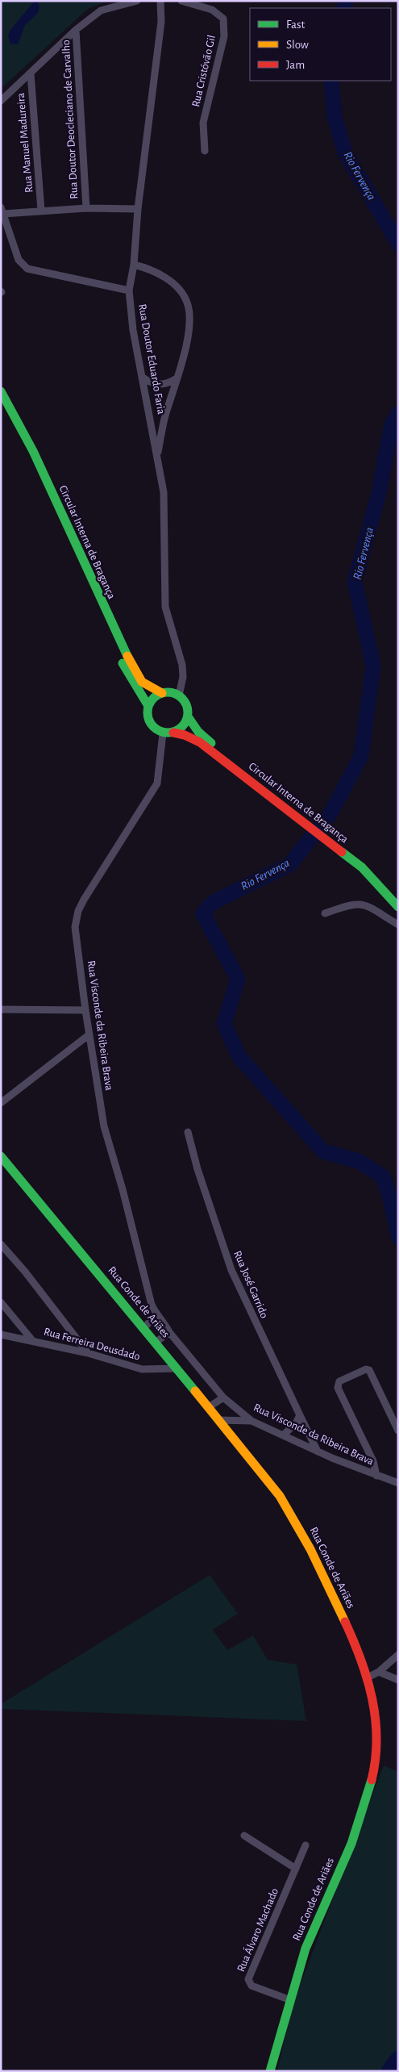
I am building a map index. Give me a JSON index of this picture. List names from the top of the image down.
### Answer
{
  "streets": {
    "main road": ["Circular Interna de Bragança", "Rua Conde de Ariães"],
    "street": [
      "Rua Cristóvão Gil",
      "Rua Doutor Deocleciano de Carvalho",
      "Rua Manuel Madureira",
      "Rua Doutor Eduardo Faria",
      "Rua Visconde da Ribeira Brava",
      "Rua José Garrido",
      "Rua Ferreira Deusdado",
      "Rua Álvaro Machado"
    ]
  },
  "crossings": [
    ["Rua Doutor Eduardo Faria", "Circular Interna de Bragança"],
    ["Rua Doutor Eduardo Faria", "Rua Visconde da Ribeira Brava"],
    ["Circular Interna de Bragança", "Rua Visconde da Ribeira Brava"],
    ["Rua Visconde da Ribeira Brava", "Rua José Garrido"],
    ["Rua Conde de Ariães", "Rua Ferreira Deusdado"],
    ["Rua Conde de Ariães", "Rua Álvaro Machado"]
  ],
  "water": ["Rio Fervença"],
  "legend": ["Fast", "Slow", "Jam"]
}
